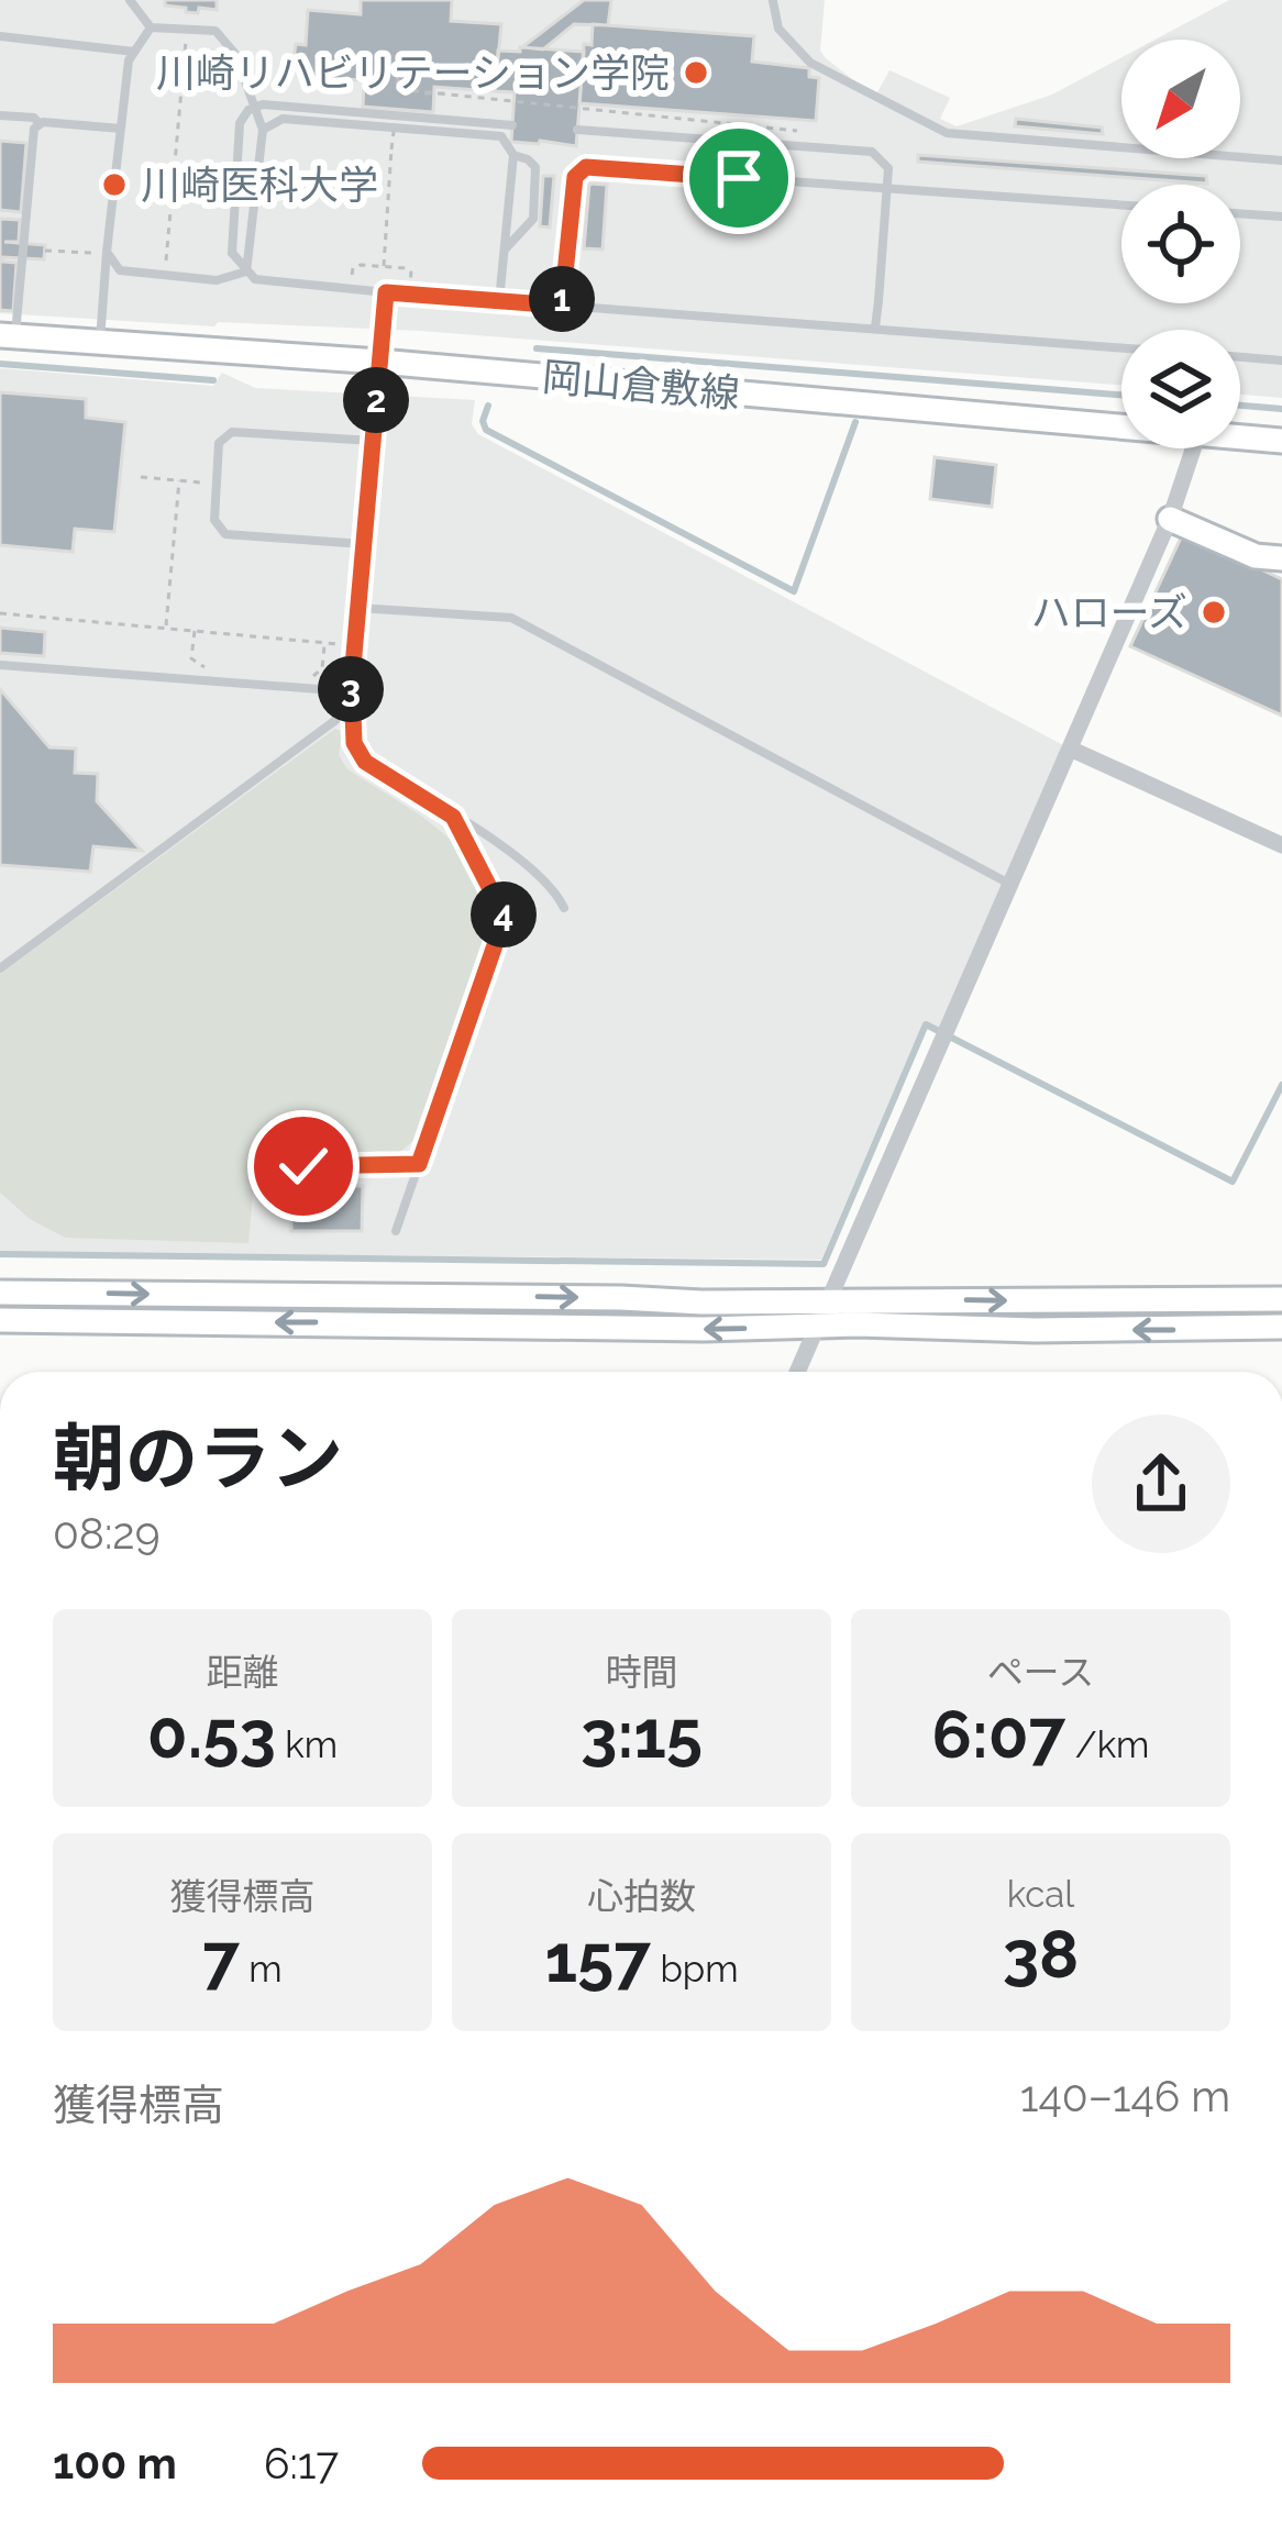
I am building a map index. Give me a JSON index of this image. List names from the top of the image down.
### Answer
{
  "streets": {
    "street": ["岡山倉敷線"]
  },
  "places": ["川崎リハビリテーション学院", "川崎医科大学", "ハローズ"],
  "north": "bottom left",
  "page": {
    "pins": [
      "1",
      "2",
      "3",
      "4"
    ],
    "heading": ["朝のラン", "08:29"],
    "stats": [
      ["距離", "0.53 km"],
      ["時間", "3:15"],
      ["ペース", "6:07 /km"],
      ["獲得標高", "7 m"],
      ["心拍数", "157 bpm"],
      ["kcal", "38"]
    ],
    "chart": ["獲得標高", "140–146 m"],
    "list": [
      {
        "name": "100 m",
        "note": "6:17"
      }
    ]
  }
}
